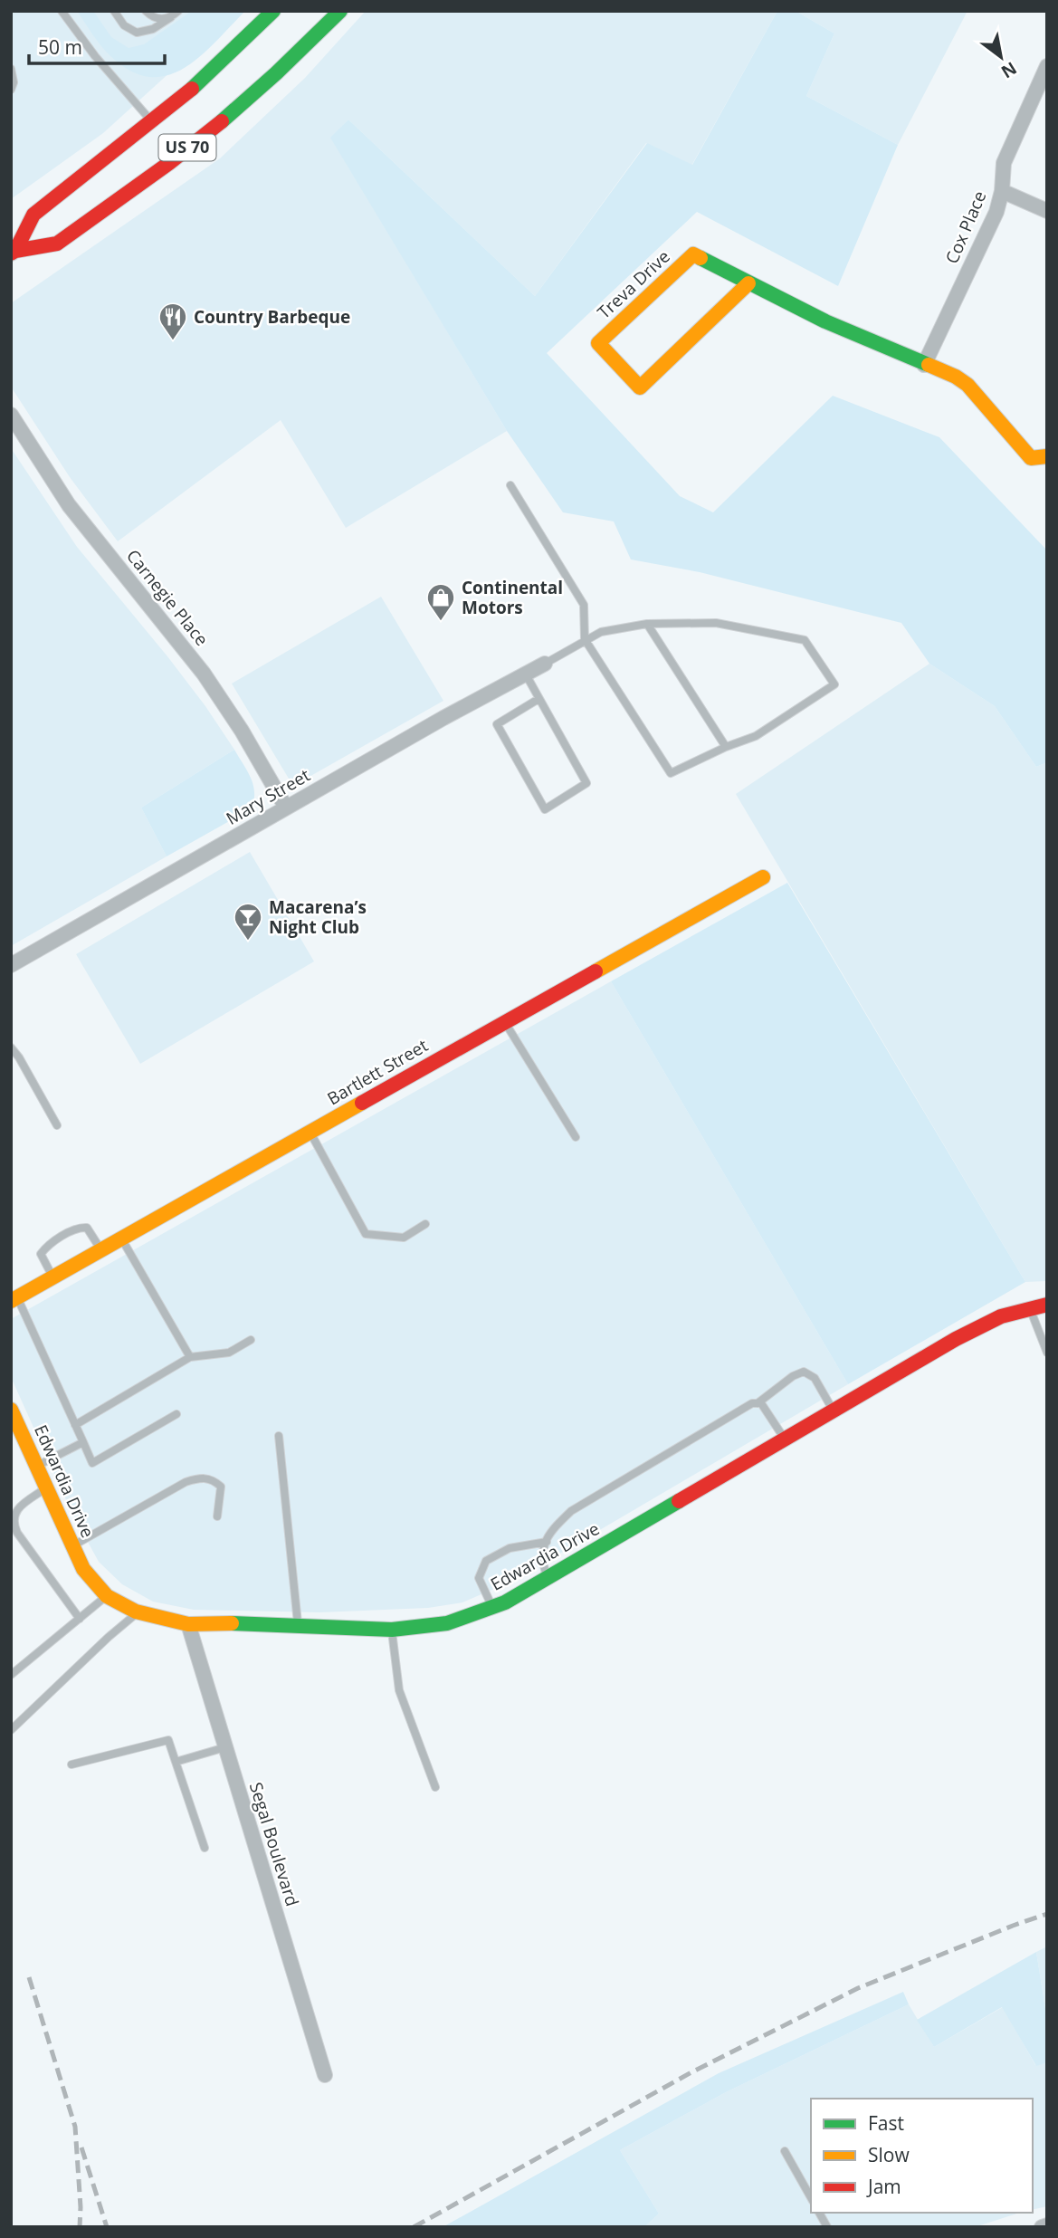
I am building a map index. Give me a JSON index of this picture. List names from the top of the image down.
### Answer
{
  "streets": {
    "main road": [
      "US 70",
      "Treva Drive",
      "Bartlett Street",
      "Edwardia Drive"
    ],
    "street": [
      "Cox Place",
      "Carnegie Place",
      "Mary Street",
      "Segal Boulevard"
    ]
  },
  "crossings": [
    ["Cox Place", "Treva Drive"],
    ["Carnegie Place", "Mary Street"],
    ["Edwardia Drive", "Segal Boulevard"]
  ],
  "places": {
    "restaurant": ["Country Barbeque"],
    "shop": ["Continental Motors"],
    "bar": ["Macarena’s Night Club"]
  },
  "legend": ["Fast", "Slow", "Jam"],
  "scale_bar": "50 m",
  "north": "bottom right"
}
